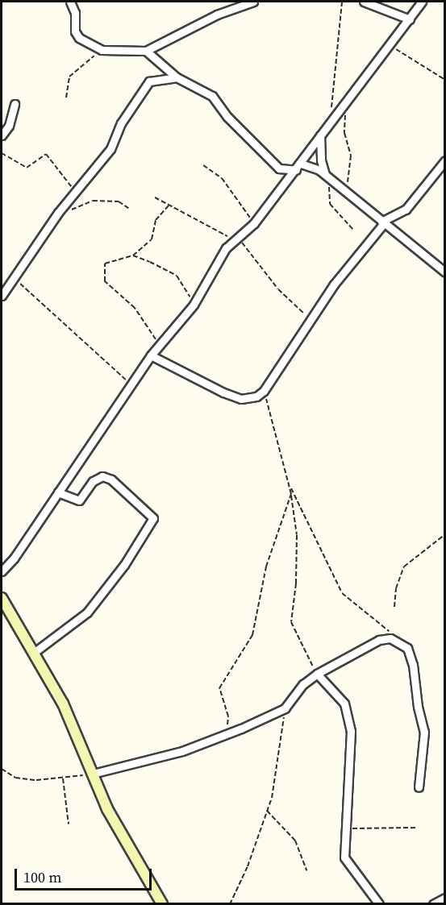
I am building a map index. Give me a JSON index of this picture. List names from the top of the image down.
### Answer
{
  "scale_bar": "100 m"
}
